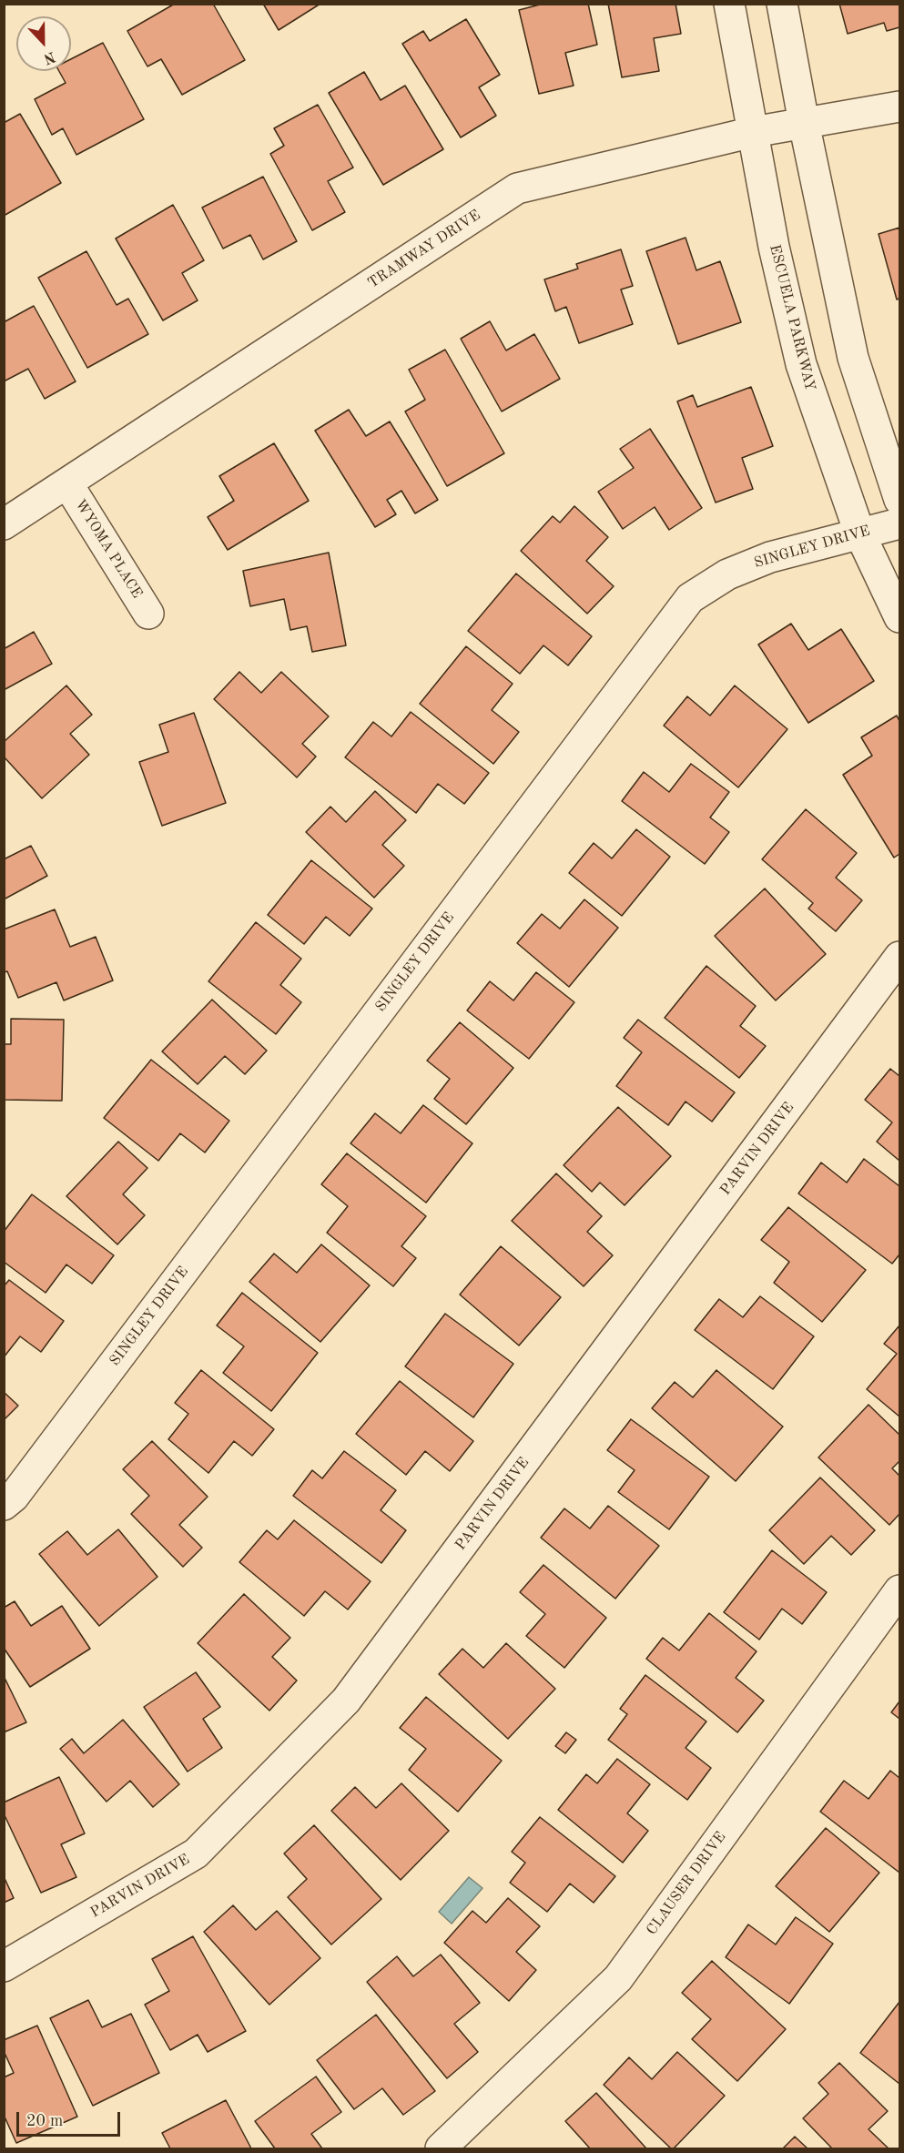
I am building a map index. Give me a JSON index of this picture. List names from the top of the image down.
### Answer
{
  "streets": {
    "street": [
      "TRAMWAY DRIVE",
      "ESCUELA PARKWAY",
      "SINGLEY DRIVE",
      "WYOMA PLACE",
      "PARVIN DRIVE",
      "CLAUSER DRIVE"
    ]
  },
  "crossings": [
    ["TRAMWAY DRIVE", "ESCUELA PARKWAY"],
    ["TRAMWAY DRIVE", "WYOMA PLACE"],
    ["ESCUELA PARKWAY", "SINGLEY DRIVE"]
  ],
  "scale_bar": "20 m",
  "north": "bottom"
}
